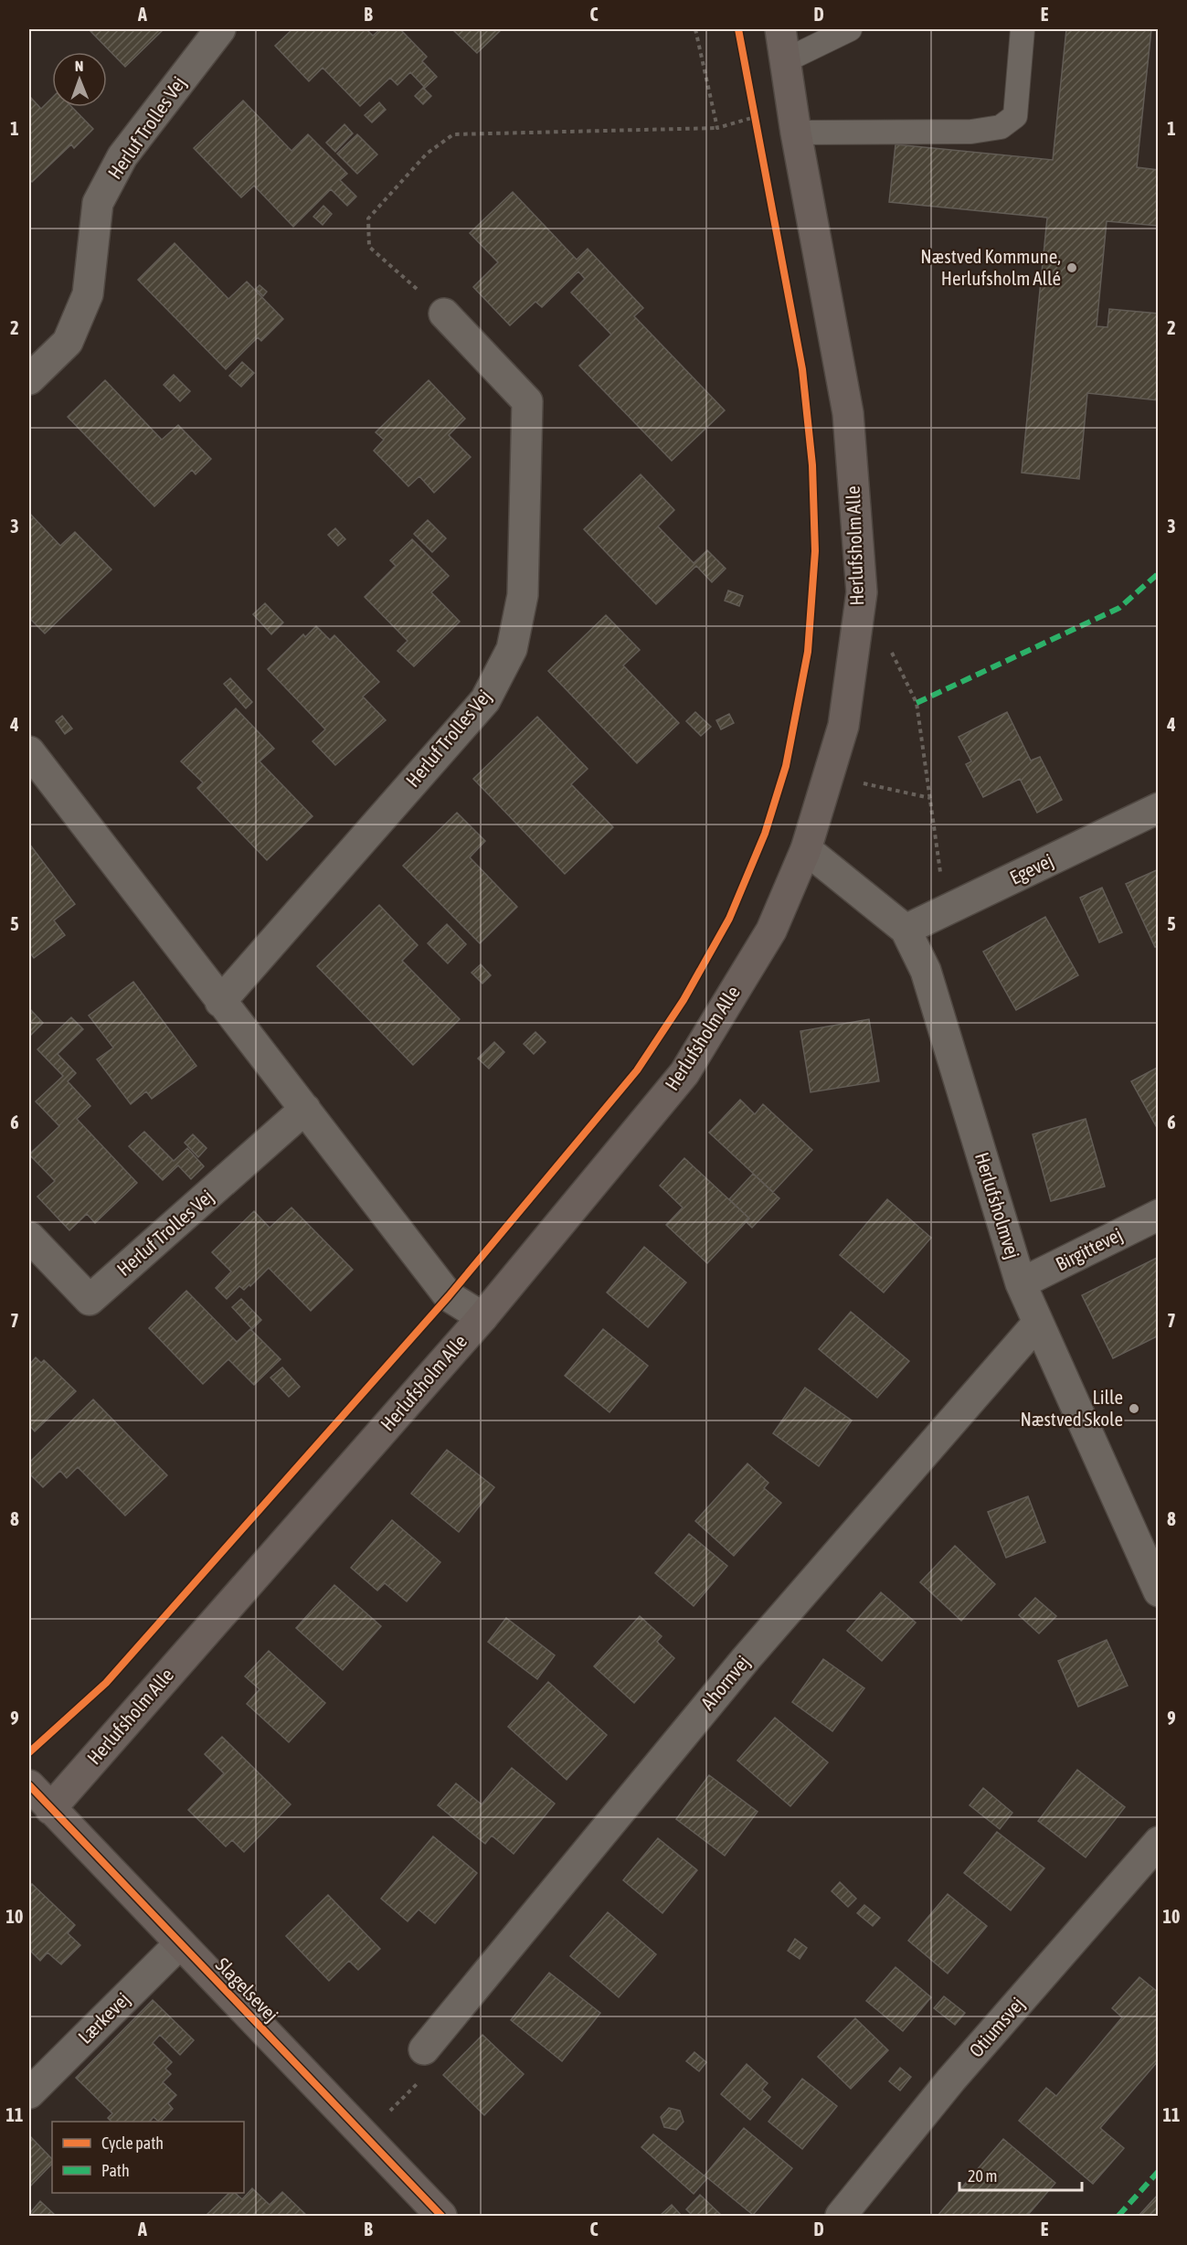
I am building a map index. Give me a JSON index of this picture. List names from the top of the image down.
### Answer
{
  "streets": {
    "street": [
      "Herluf Trolles Vej",
      "Herlufsholm Alle",
      "Egevej",
      "Herlufsholmvej",
      "Birgittevej",
      "Ahornvej",
      "Slagelsevej",
      "Lærkevej",
      "Otiumsvej"
    ]
  },
  "crossings": [
    ["Herlufsholm Alle", "Herlufsholmvej"],
    ["Herlufsholm Alle", "Slagelsevej"],
    ["Egevej", "Herlufsholmvej"],
    ["Herlufsholmvej", "Birgittevej"],
    ["Herlufsholmvej", "Ahornvej"],
    ["Slagelsevej", "Lærkevej"]
  ],
  "places": ["Næstved Kommune, Herlufsholm Allé", "Lille Næstved Skole"],
  "legend": ["Cycle path", "Path"],
  "scale_bar": "20 m",
  "north": "top",
  "grid": {
    "columns": [
      "A",
      "B",
      "C",
      "D",
      "E"
    ],
    "rows": [
      "1",
      "2",
      "3",
      "4",
      "5",
      "6",
      "7",
      "8",
      "9",
      "10",
      "11"
    ]
  }
}
